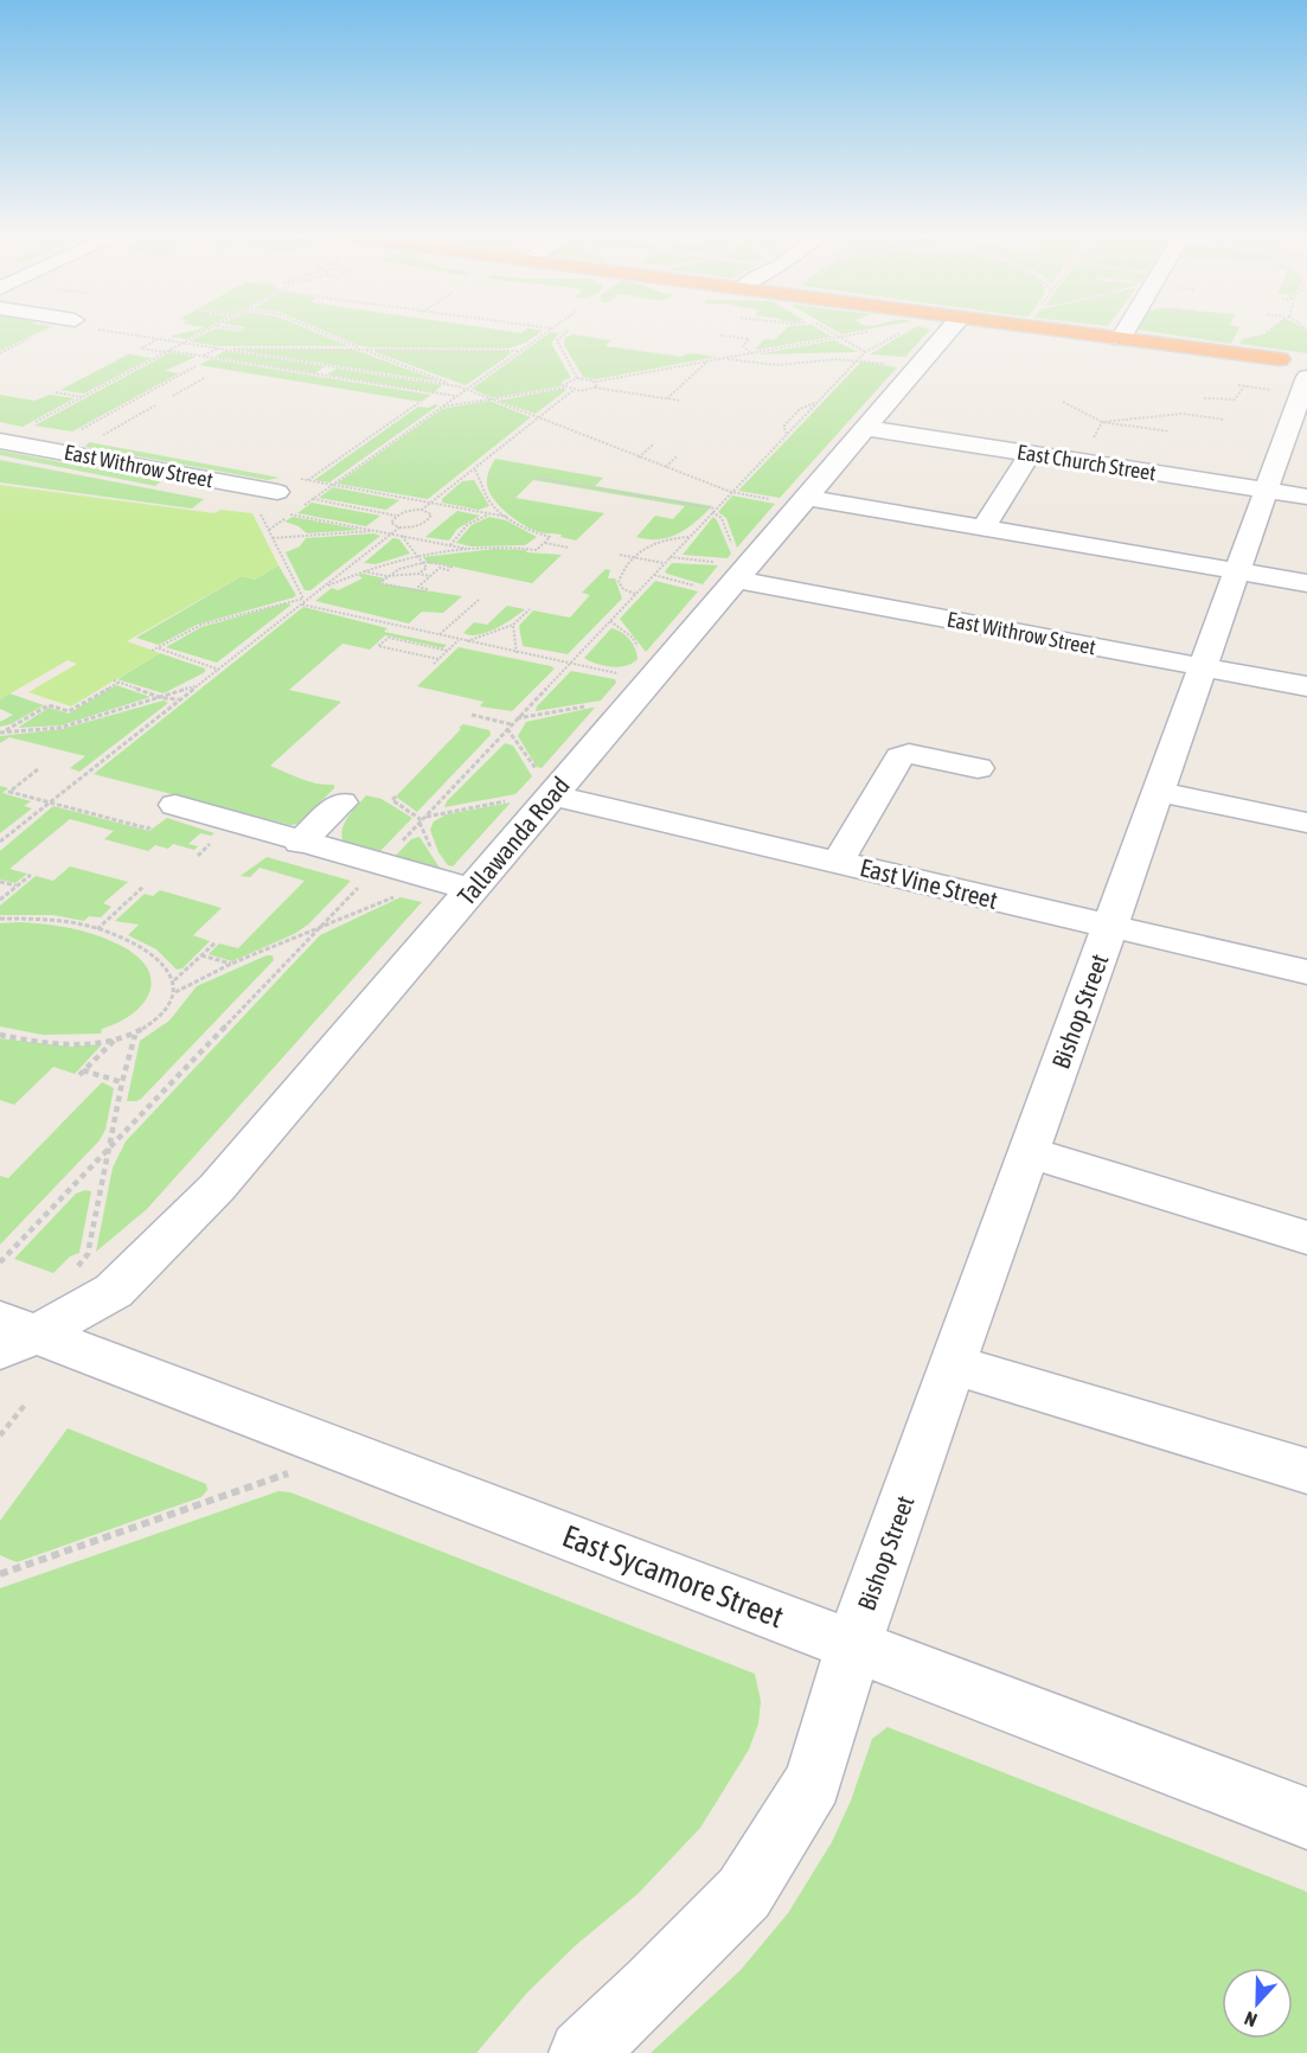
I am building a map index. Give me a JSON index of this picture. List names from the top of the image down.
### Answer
{
  "streets": {
    "street": [
      "East Church Street",
      "East Withrow Street",
      "Tallawanda Road",
      "East Vine Street",
      "Bishop Street",
      "East Sycamore Street"
    ]
  },
  "crossings": [
    ["East Church Street", "Tallawanda Road"],
    ["East Church Street", "Bishop Street"],
    ["East Withrow Street", "Tallawanda Road"],
    ["East Withrow Street", "Bishop Street"],
    ["Tallawanda Road", "East Vine Street"],
    ["Tallawanda Road", "East Sycamore Street"],
    ["East Vine Street", "Bishop Street"],
    ["Bishop Street", "East Sycamore Street"]
  ],
  "north": "bottom"
}
